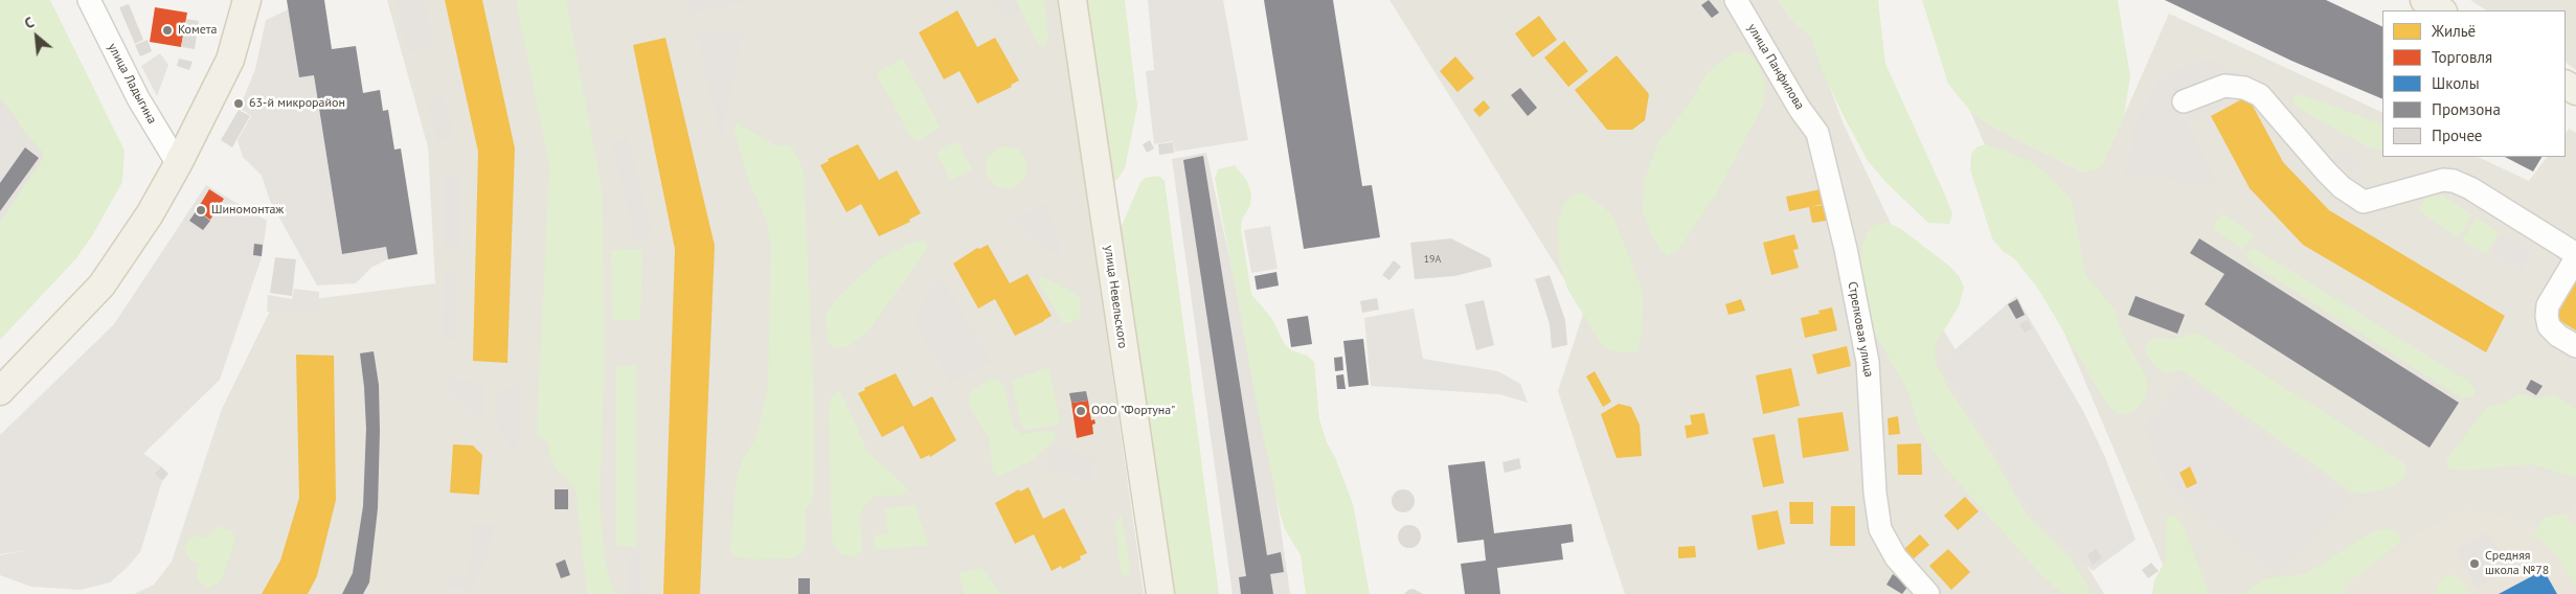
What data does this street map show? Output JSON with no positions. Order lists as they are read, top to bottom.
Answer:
{
  "streets": {
    "main road": ["улица Невельского"],
    "street": ["улица Панфилова", "улица Ладыгина", "Стрелковая улица"]
  },
  "crossings": [
    ["улица Панфилова", "Стрелковая улица"]
  ],
  "places": [
    "Комета",
    "63-й микрорайон",
    "Шиномонтаж",
    "ООО \"Фортуна\"",
    "Средняя школа №78"
  ],
  "house_numbers": ["19А"],
  "legend": [
    "Жильё",
    "Торговля",
    "Школы",
    "Промзона",
    "Прочее"
  ],
  "north": "top left"
}
